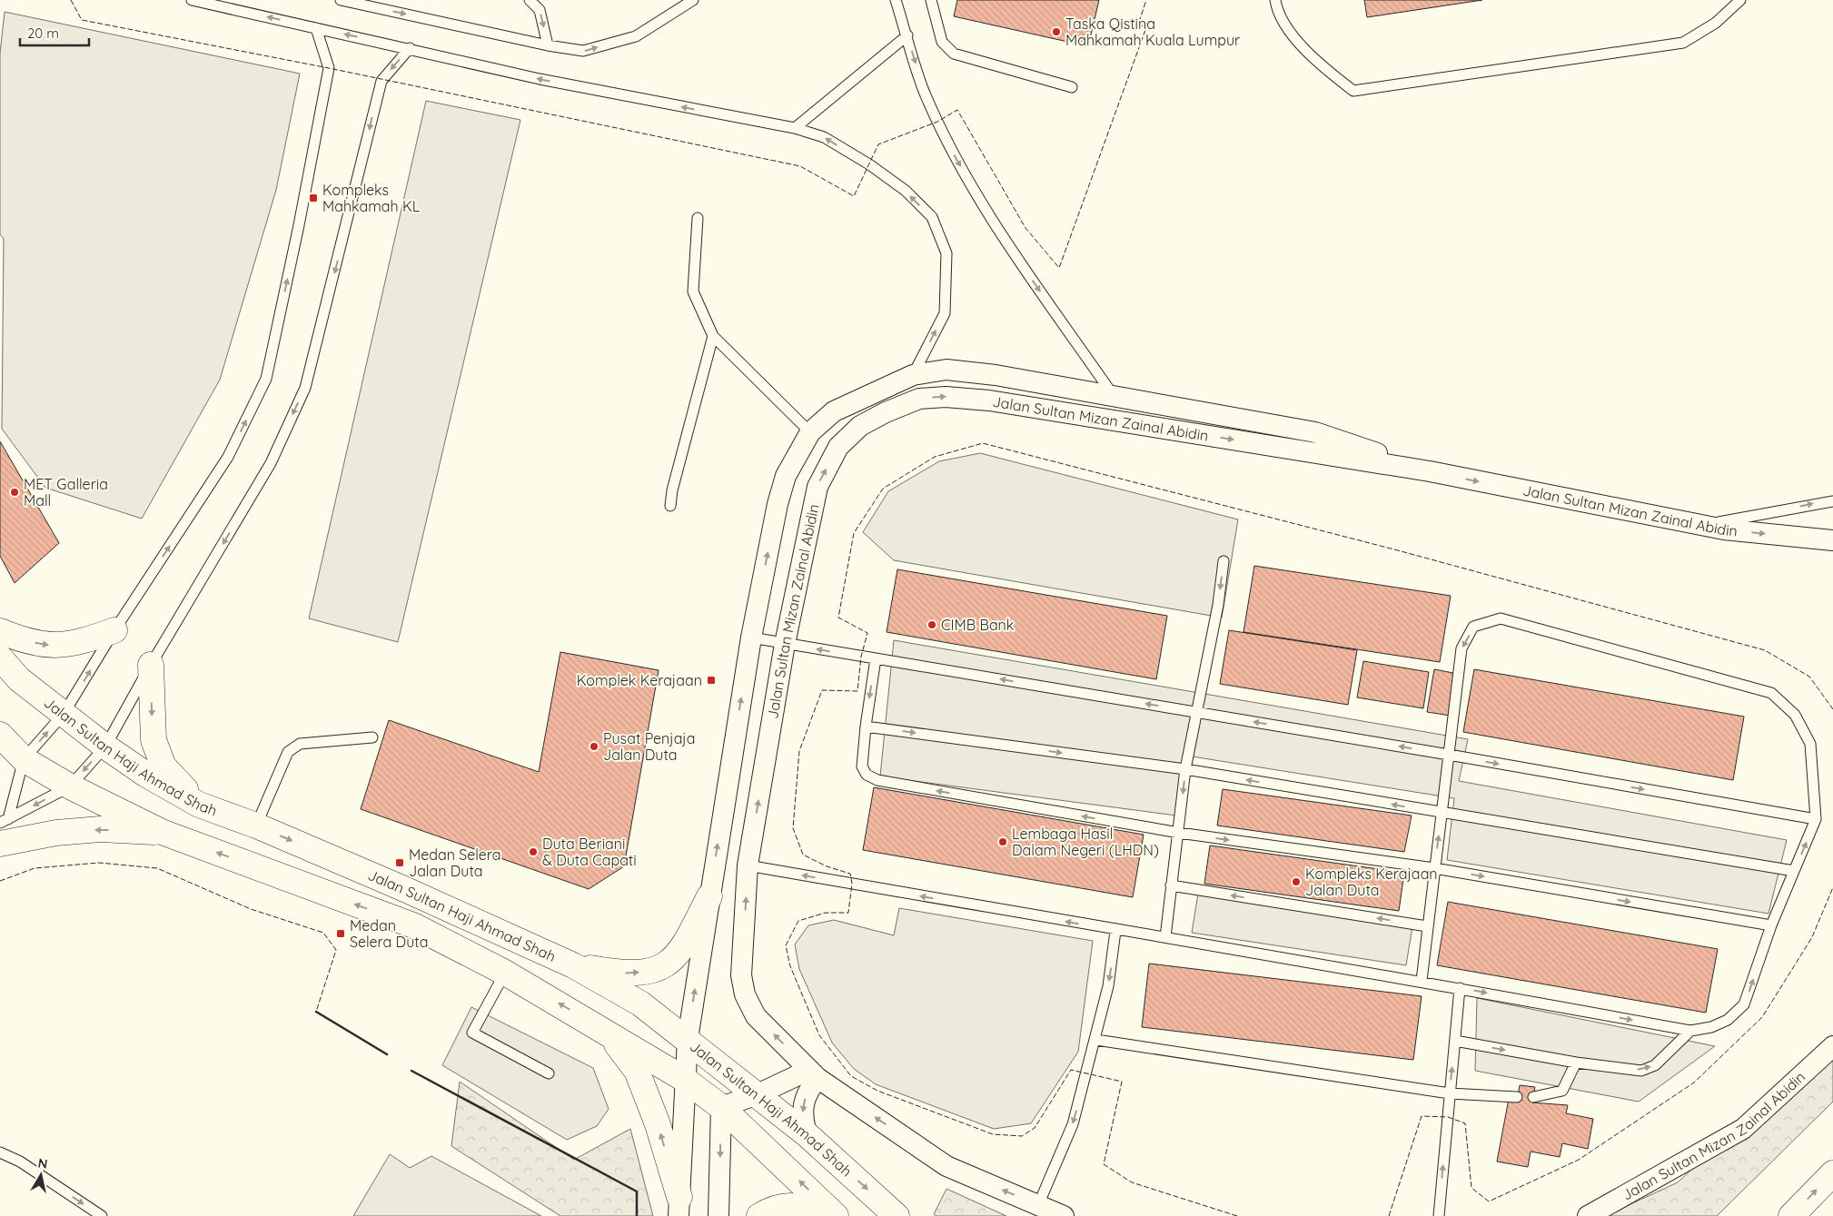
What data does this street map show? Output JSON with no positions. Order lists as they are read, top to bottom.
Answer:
{
  "streets": {
    "street": ["Jalan Sultan Mizan Zainal Abidin", "Jalan Sultan Haji Ahmad Shah"]
  },
  "crossings": [
    ["Jalan Sultan Mizan Zainal Abidin", "Jalan Sultan Haji Ahmad Shah"]
  ],
  "places": {
    "other": [
      "Taska Qistina Mahkamah Kuala Lumpur",
      "MET Galleria Mall",
      "CIMB Bank",
      "Pusat Penjaja Jalan Duta",
      "Lembaga Hasil Dalam Negeri (LHDN)",
      "Duta Beriani & Duta Capati",
      "Kompleks Kerajaan Jalan Duta"
    ],
    "transit": [
      "Kompleks Mahkamah KL",
      "Komplek Kerajaan",
      "Medan Selera Jalan Duta",
      "Medan Selera Duta"
    ]
  },
  "scale_bar": "20 m",
  "north": "top"
}
